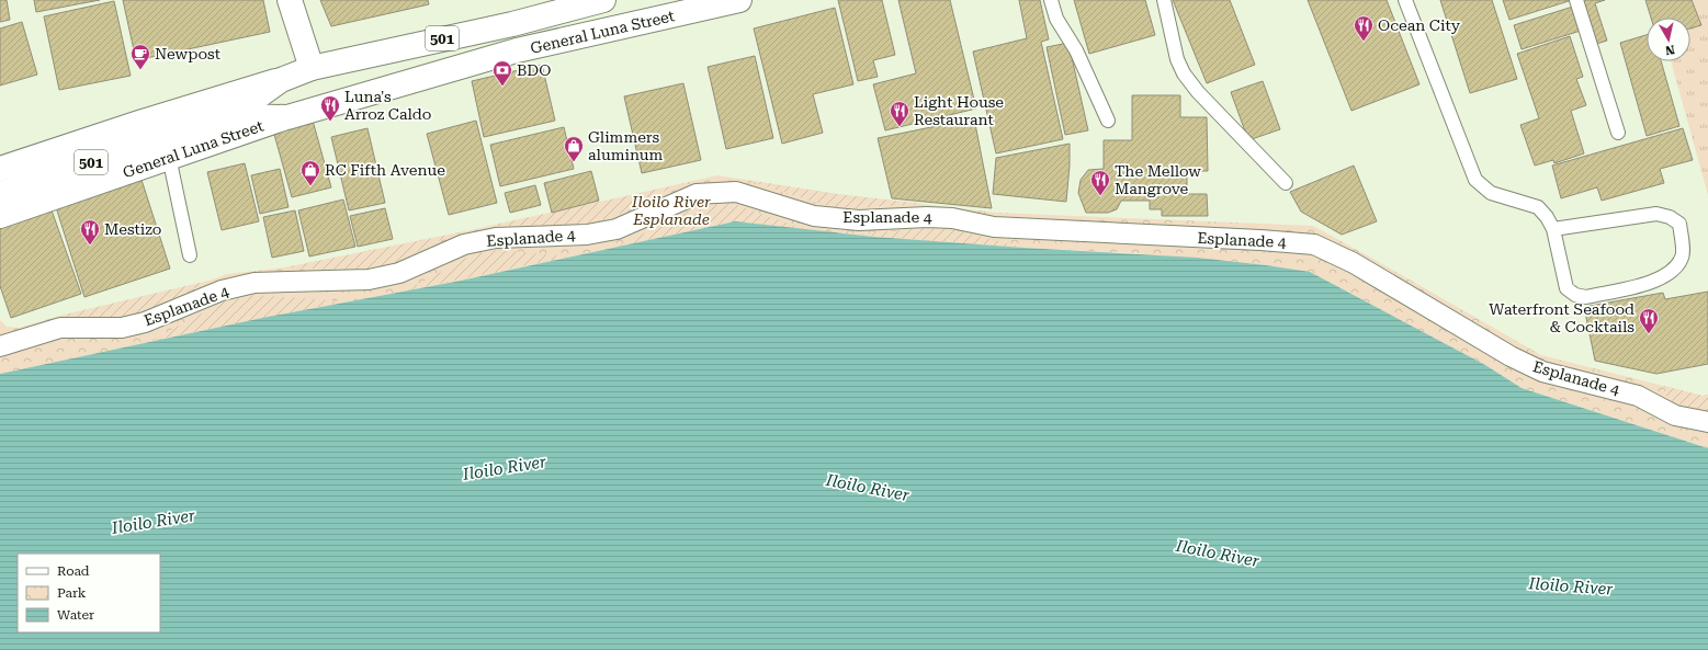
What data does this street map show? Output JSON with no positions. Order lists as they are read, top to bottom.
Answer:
{
  "streets": {
    "main road": ["General Luna Street", "501"],
    "street": ["Esplanade 4"]
  },
  "crossings": [
    ["General Luna Street", "501"]
  ],
  "water": ["Iloilo River"],
  "parks": ["Iloilo River Esplanade"],
  "places": {
    "restaurant": [
      "Ocean City",
      "Luna's Arroz Caldo",
      "Light House Restaurant",
      "The Mellow Mangrove",
      "Mestizo",
      "Waterfront Seafood & Cocktails"
    ],
    "cafe": ["Newpost"],
    "bank": ["BDO"],
    "shop": ["Glimmers aluminum", "RC Fifth Avenue"]
  },
  "legend": ["Road", "Park", "Water"],
  "north": "bottom"
}
